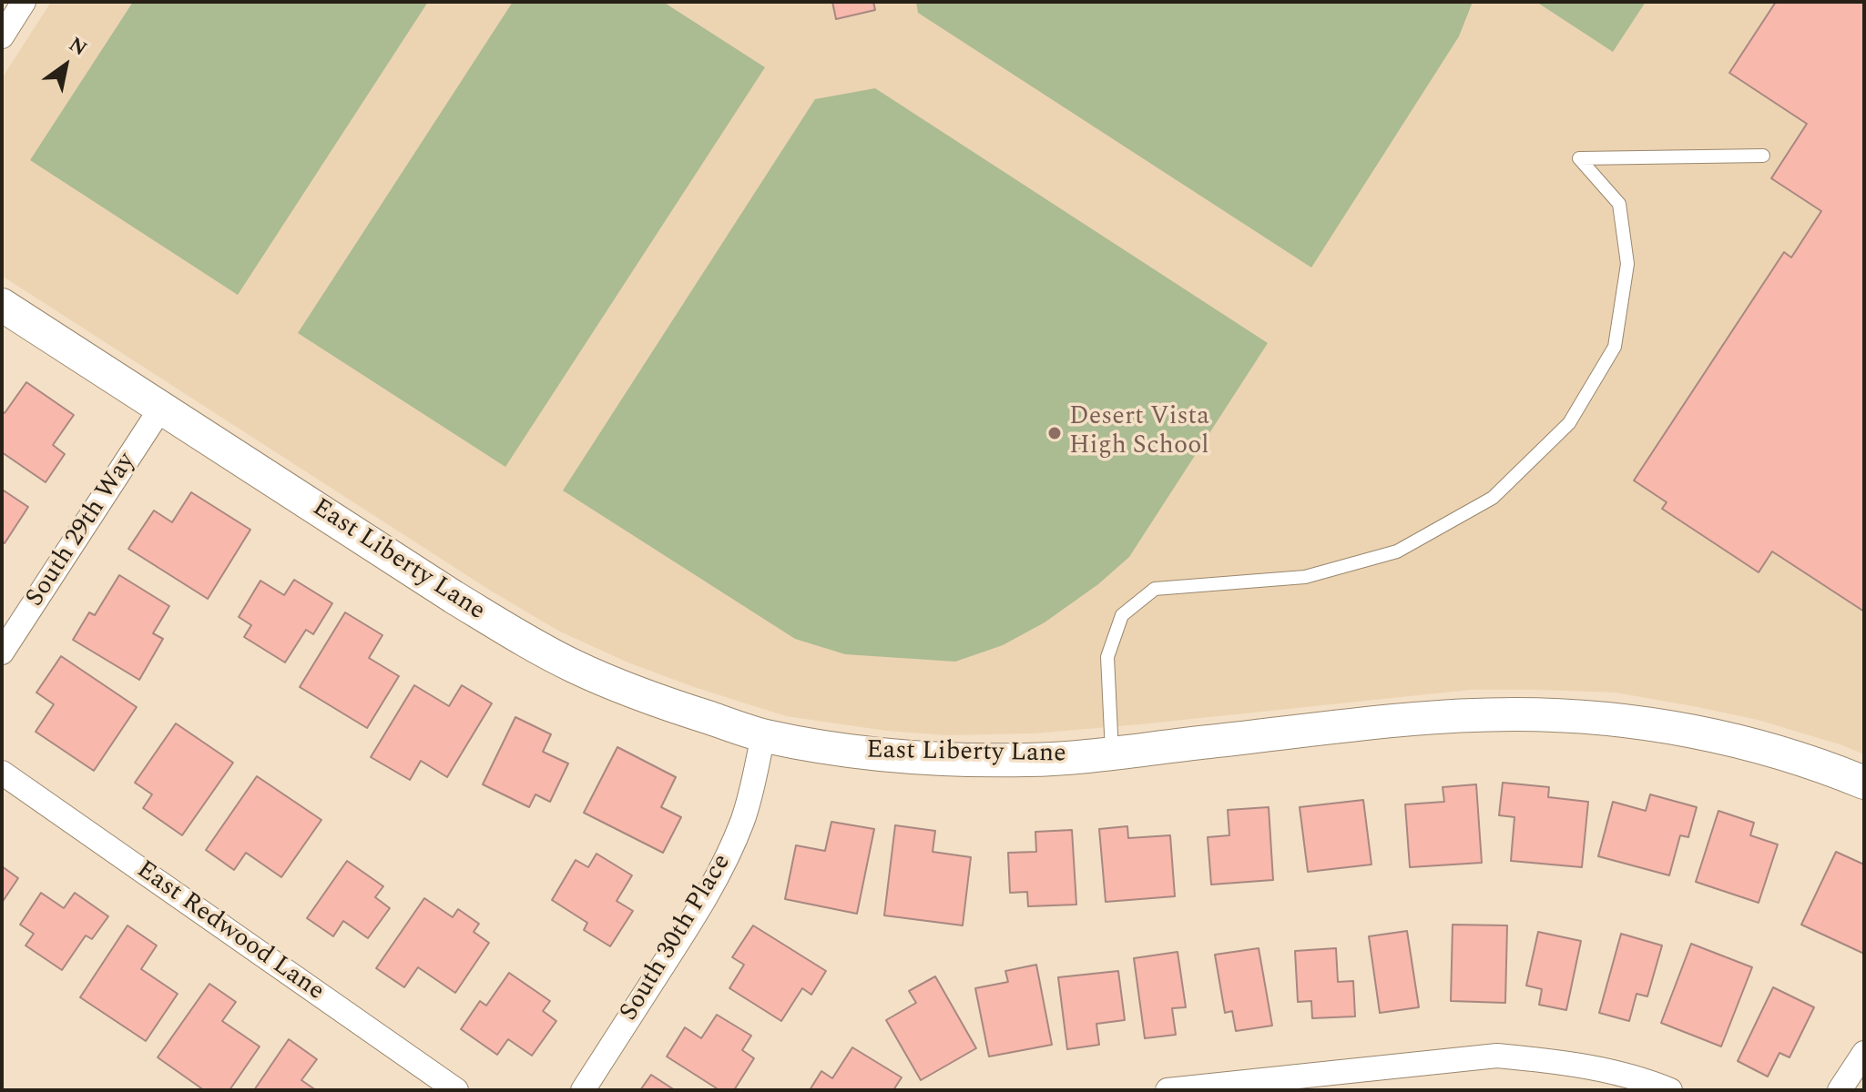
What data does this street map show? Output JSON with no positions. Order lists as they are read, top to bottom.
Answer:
{
  "streets": {
    "street": [
      "South 29th Way",
      "East Liberty Lane",
      "East Redwood Lane",
      "South 30th Place"
    ]
  },
  "crossings": [
    ["South 29th Way", "East Liberty Lane"],
    ["East Liberty Lane", "South 30th Place"]
  ],
  "places": ["Desert Vista High School"],
  "north": "top right"
}
